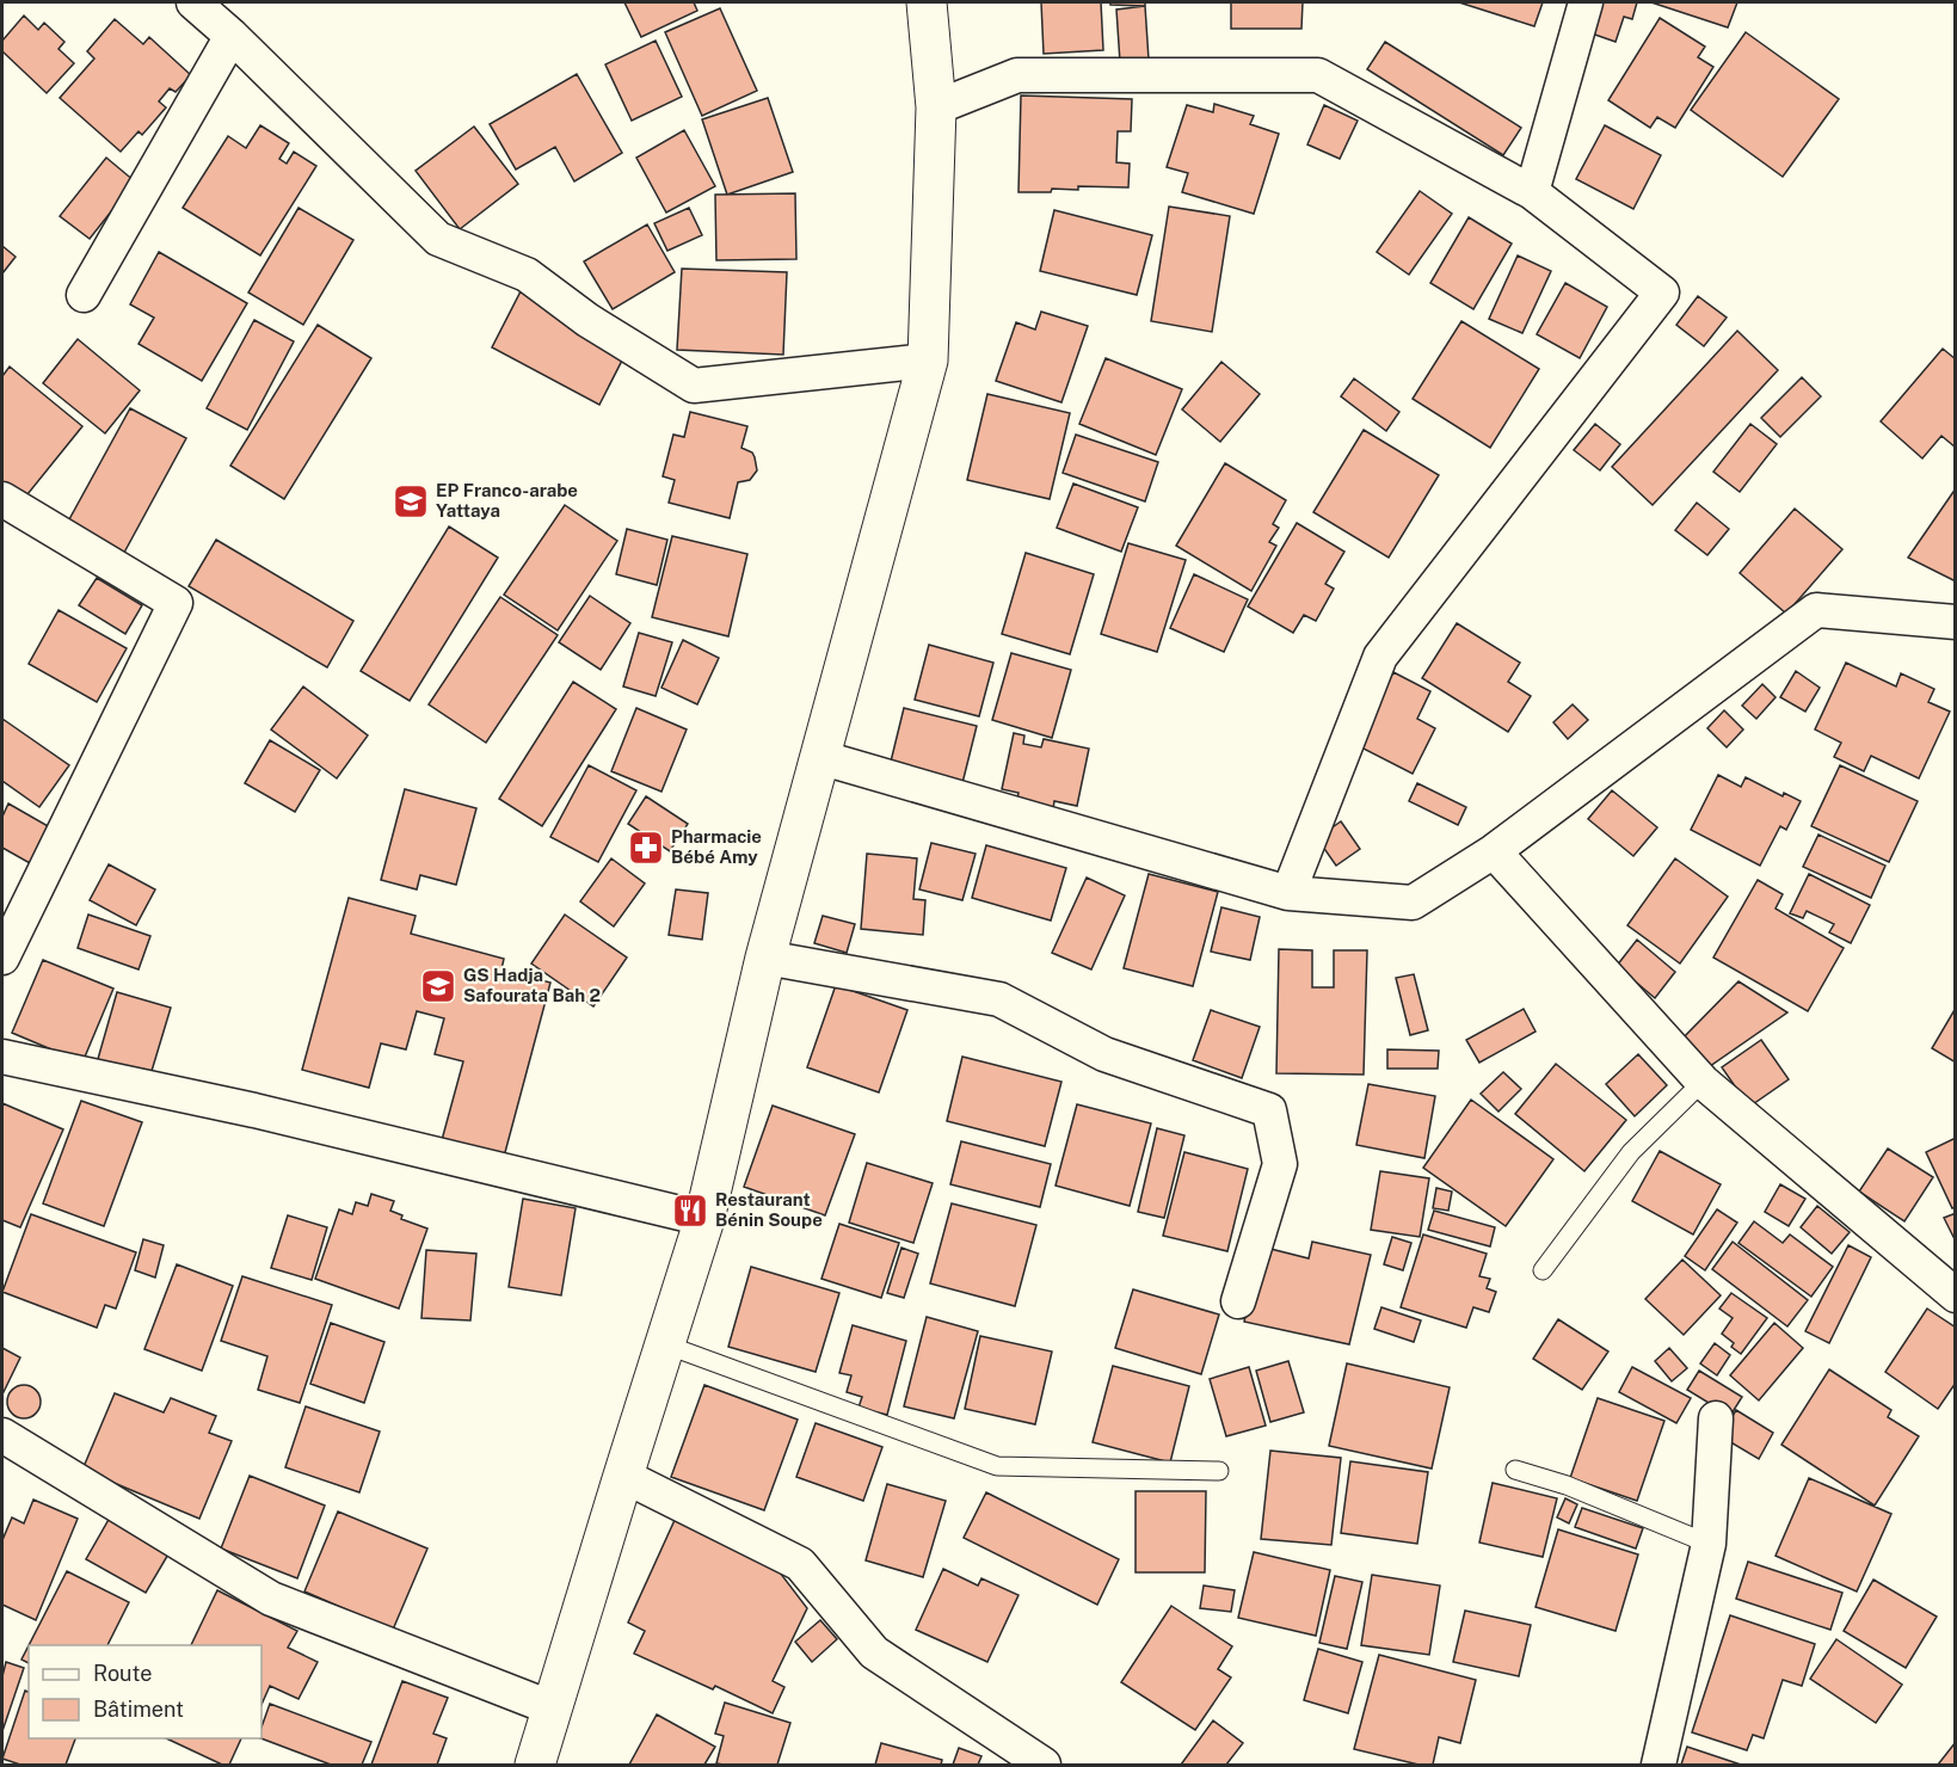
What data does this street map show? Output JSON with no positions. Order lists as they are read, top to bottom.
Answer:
{
  "places": {
    "school or university": ["EP Franco-arabe Yattaya", "GS Hadja Safourata Bah 2"],
    "pharmacy": ["Pharmacie Bébé Amy"],
    "restaurant": ["Restaurant Bénin Soupe"]
  },
  "legend": ["Route", "Bâtiment"]
}
